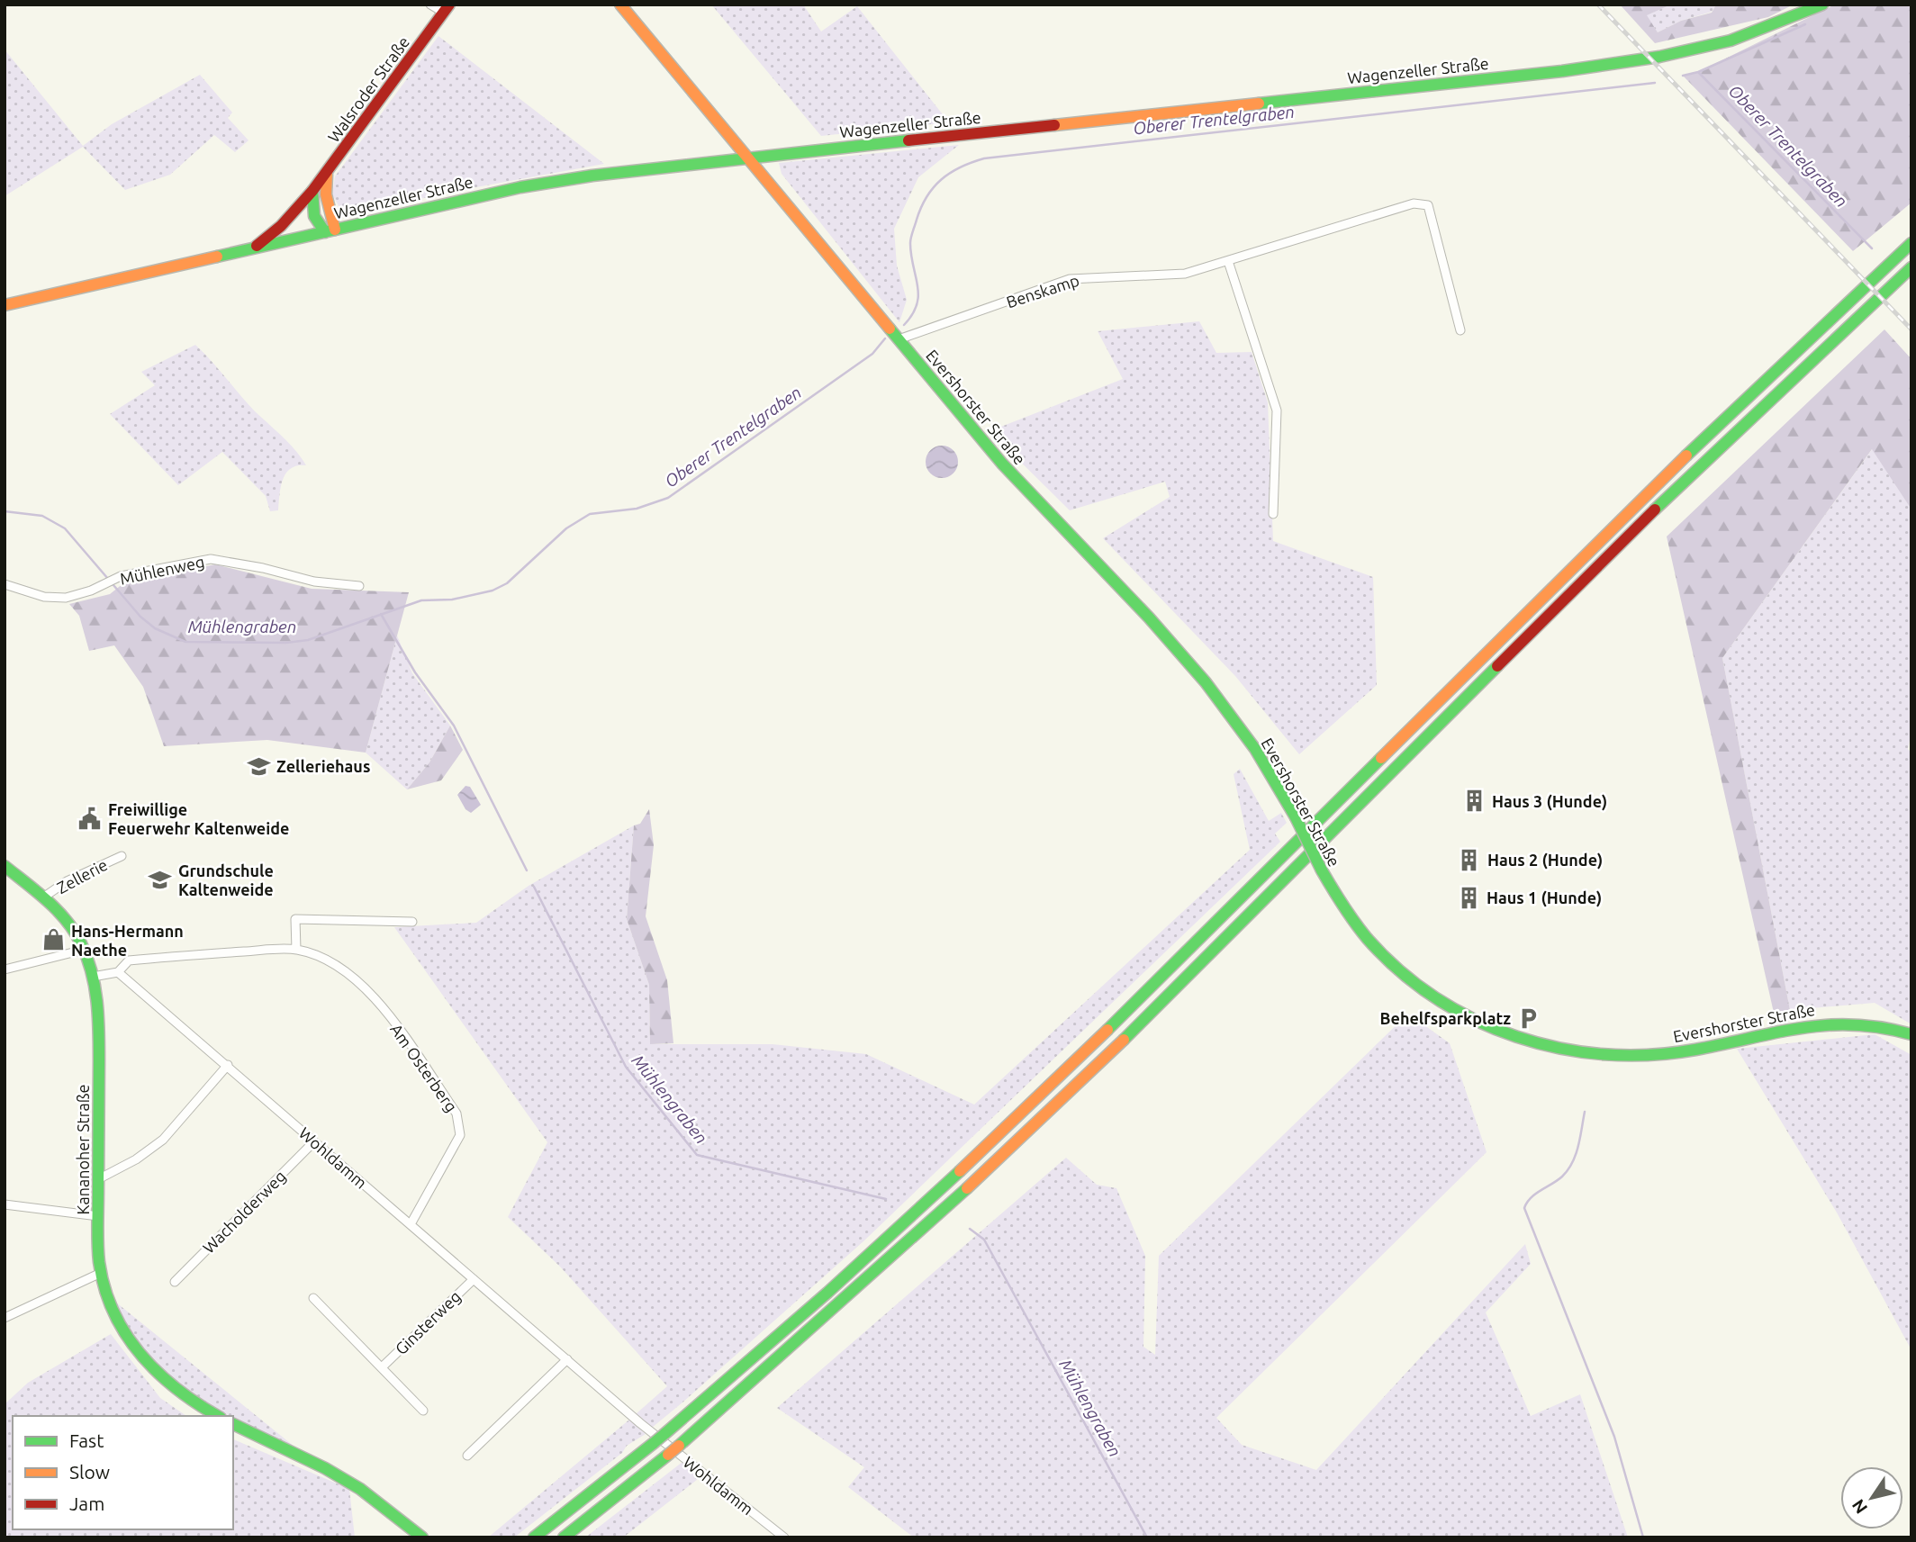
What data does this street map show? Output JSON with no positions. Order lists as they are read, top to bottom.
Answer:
{
  "streets": {
    "main road": [
      "Wagenzeller Straße",
      "Walsroder Straße",
      "Evershorster Straße",
      "Kananoher Straße"
    ],
    "street": [
      "Benskamp",
      "Mühlenweg",
      "Zellerie",
      "Am Osterberg",
      "Wohldamm",
      "Wacholderweg",
      "Ginsterweg"
    ]
  },
  "crossings": [
    ["Wagenzeller Straße", "Walsroder Straße"],
    ["Wagenzeller Straße", "Evershorster Straße"],
    ["Benskamp", "Evershorster Straße"],
    ["Zellerie", "Kananoher Straße"],
    ["Am Osterberg", "Wohldamm"],
    ["Wohldamm", "Wacholderweg"],
    ["Wohldamm", "Ginsterweg"]
  ],
  "water": ["Oberer Trentelgraben", "Mühlengraben"],
  "places": {
    "school or university": ["Zelleriehaus", "Grundschule Kaltenweide"],
    "building": ["Haus 3 (Hunde)", "Haus 2 (Hunde)", "Haus 1 (Hunde)"],
    "public building": ["Freiwillige Feuerwehr Kaltenweide"],
    "shop": ["Hans-Hermann Naethe"],
    "parking": ["Behelfsparkplatz"]
  },
  "legend": ["Fast", "Slow", "Jam"],
  "north": "bottom left"
}
